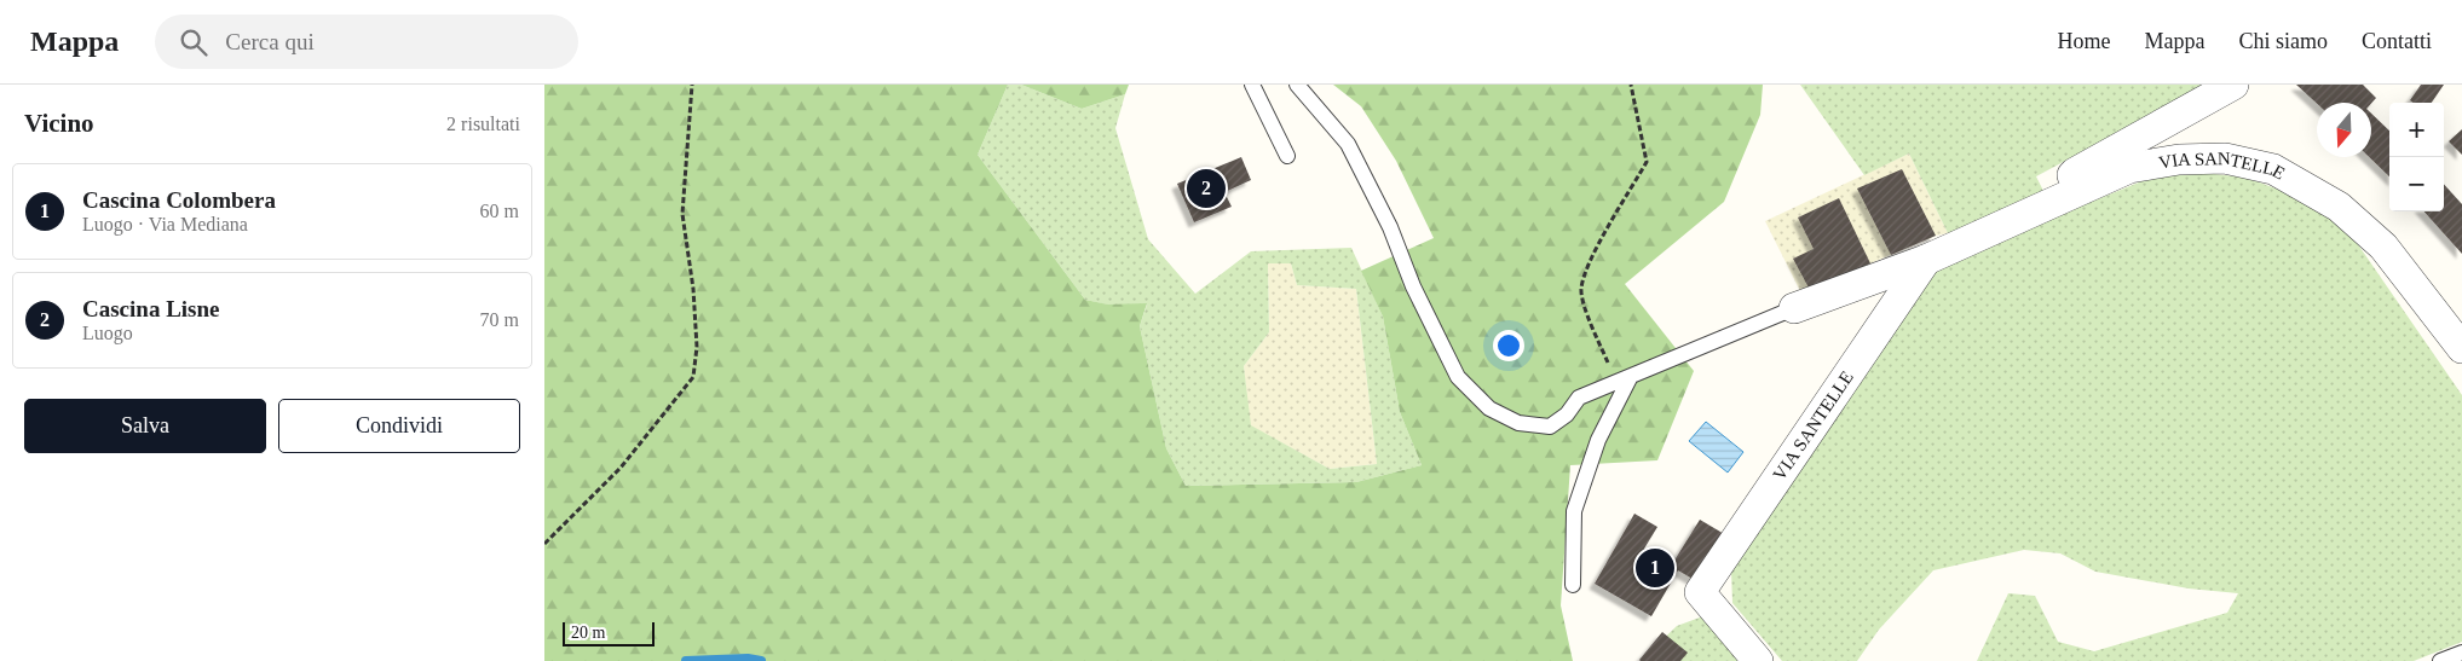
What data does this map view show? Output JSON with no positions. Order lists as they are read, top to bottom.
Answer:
{
  "streets": {
    "street": ["VIA SANTELLE"]
  },
  "scale_bar": "20 m",
  "north": "bottom",
  "page": {
    "header": "Mappa",
    "search": "Cerca qui",
    "nav": [
      "Home",
      "Mappa",
      "Chi siamo",
      "Contatti"
    ],
    "heading": ["Vicino", "2 risultati"],
    "map_buttons": ["+", "−"],
    "list": [
      {
        "mark": "1",
        "name": "Cascina Colombera",
        "note": "Luogo · Via Mediana",
        "value": "60 m"
      },
      {
        "mark": "2",
        "name": "Cascina Lisne",
        "note": "Luogo",
        "value": "70 m"
      }
    ],
    "pins": ["2", "1"],
    "buttons": ["Salva", "Condividi"],
    "scale": "20 m"
  }
}
